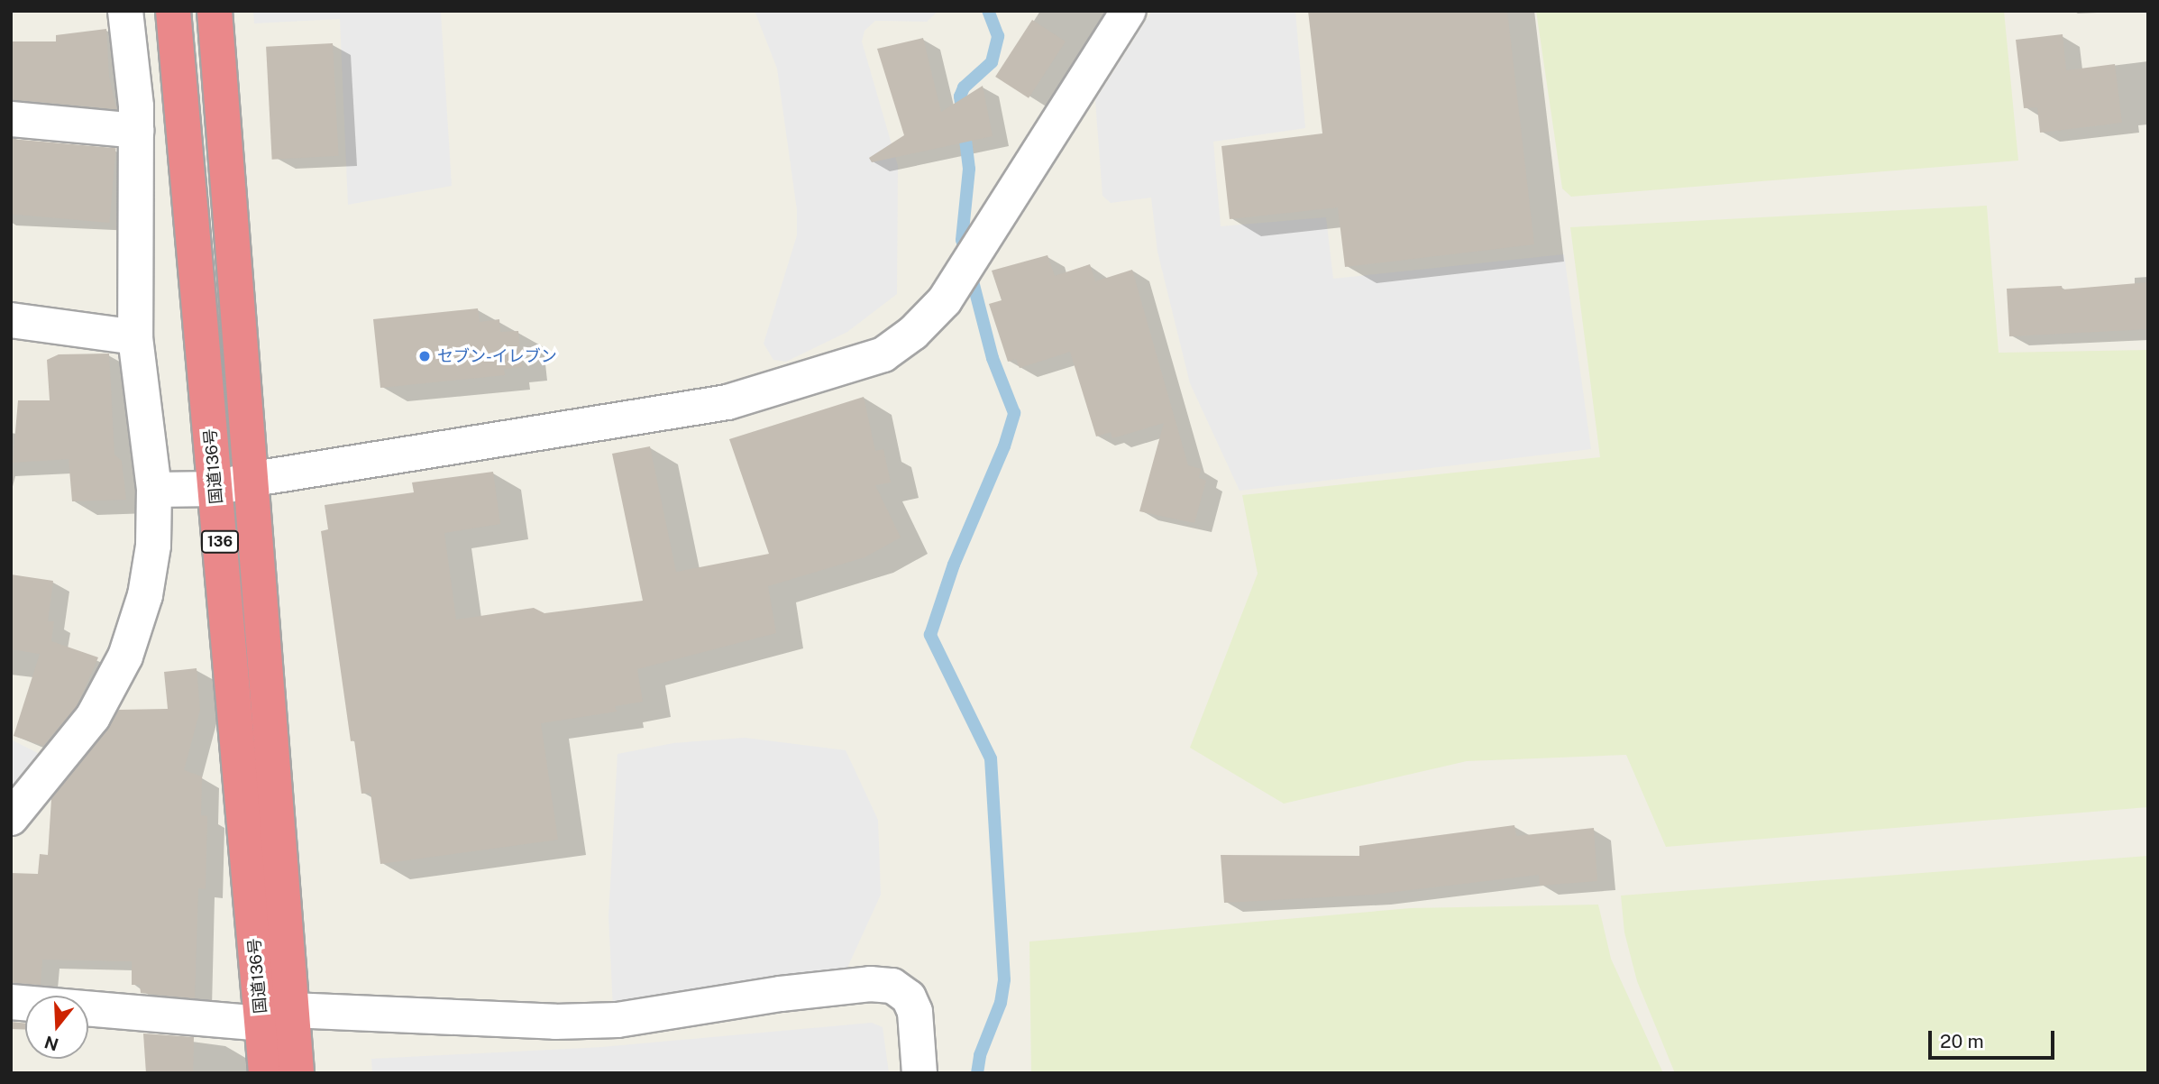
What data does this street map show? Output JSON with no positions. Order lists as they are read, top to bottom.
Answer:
{
  "streets": {
    "highway": ["国道136号", "136"]
  },
  "places": ["セブン-イレブン"],
  "scale_bar": "20 m",
  "north": "bottom"
}
